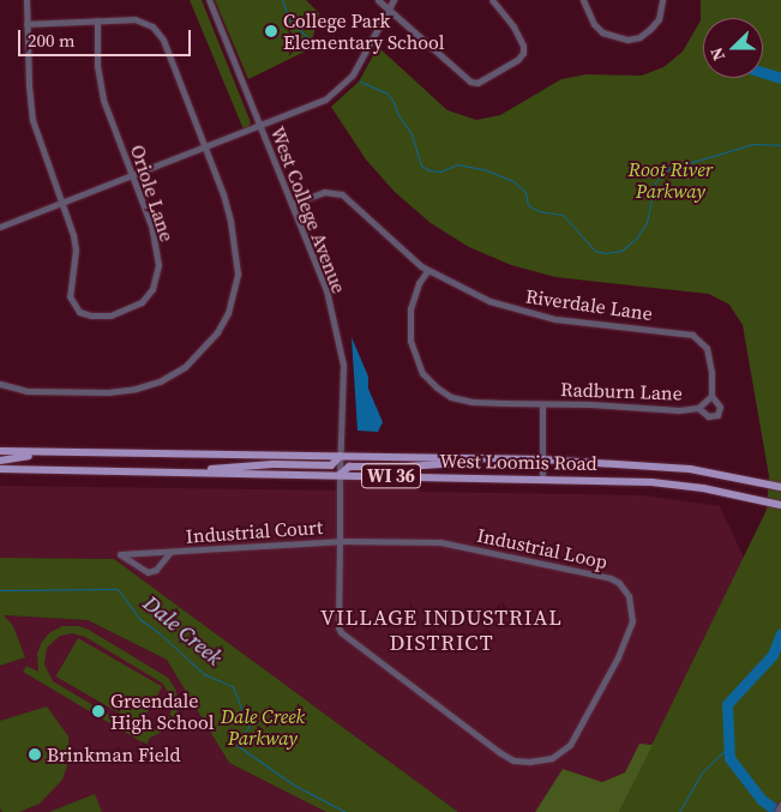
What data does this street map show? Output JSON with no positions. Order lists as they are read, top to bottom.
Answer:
{
  "streets": {
    "main road": ["West Loomis Road", "WI 36"],
    "street": [
      "Oriole Lane",
      "West College Avenue",
      "Riverdale Lane",
      "Radburn Lane",
      "Industrial Court",
      "Industrial Loop"
    ]
  },
  "crossings": [
    ["West College Avenue", "Riverdale Lane"],
    ["West College Avenue", "West Loomis Road"],
    ["West College Avenue", "Industrial Loop"],
    ["Riverdale Lane", "Radburn Lane"],
    ["Radburn Lane", "West Loomis Road"],
    ["West Loomis Road", "Industrial Loop"],
    ["Industrial Court", "Industrial Loop"]
  ],
  "districts": ["VILLAGE INDUSTRIAL DISTRICT"],
  "water": ["Dale Creek"],
  "parks": ["Root River Parkway", "Dale Creek Parkway"],
  "places": ["College Park Elementary School", "Greendale High School", "Brinkman Field"],
  "scale_bar": "200 m",
  "north": "left"
}
